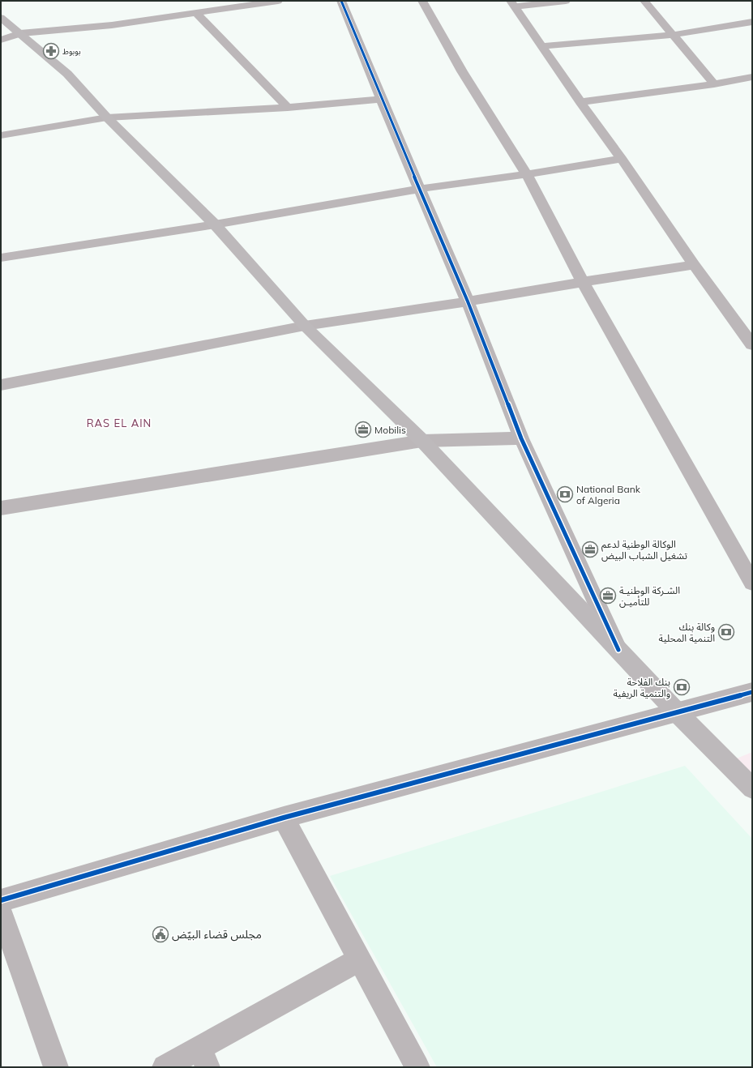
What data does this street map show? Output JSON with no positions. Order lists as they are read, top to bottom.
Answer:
{
  "districts": ["RAS EL AIN"],
  "places": {
    "pharmacy": ["بوبوط"],
    "office": ["Mobilis", "الوكالة الوطنية لدعم تشغيل الشباب البيض", "الشـركة الوطنيـة للتأميـن"],
    "bank": ["National Bank of Algeria", "وكالة بنك التنمية المحلية", "بنك الفلاحة والتنمية الريفية"],
    "public building": ["مجلس قضاء البيّض"]
  }
}
